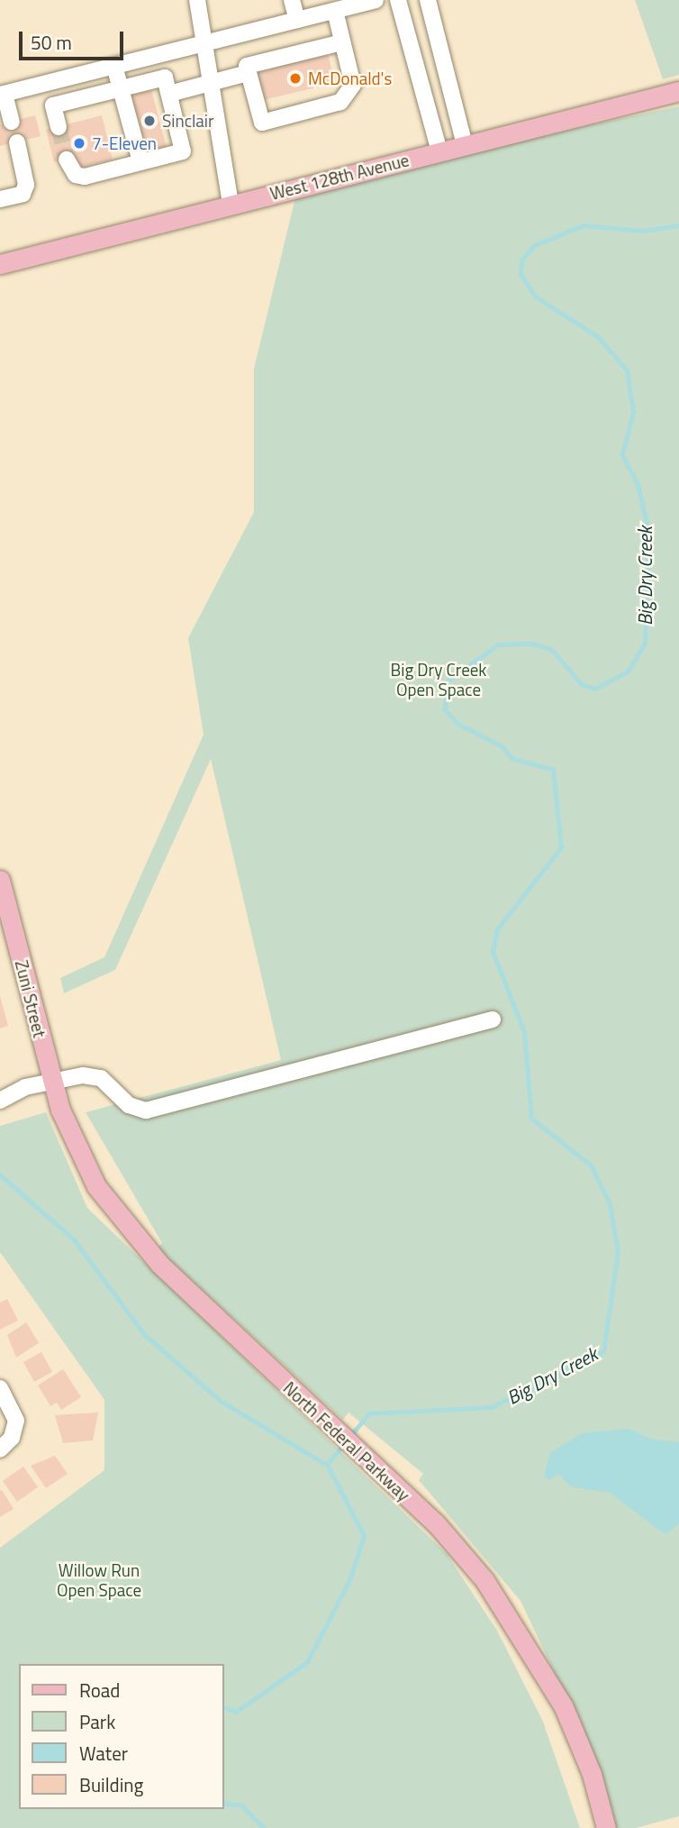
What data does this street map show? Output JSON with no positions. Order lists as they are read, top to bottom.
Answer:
{
  "streets": {
    "main road": ["West 128th Avenue", "Zuni Street", "North Federal Parkway"]
  },
  "crossings": [
    ["Zuni Street", "North Federal Parkway"]
  ],
  "water": ["Big Dry Creek"],
  "parks": ["Big Dry Creek Open Space", "Willow Run Open Space"],
  "places": ["McDonald's", "Sinclair", "7-Eleven"],
  "legend": [
    "Road",
    "Park",
    "Water",
    "Building"
  ],
  "scale_bar": "50 m"
}
